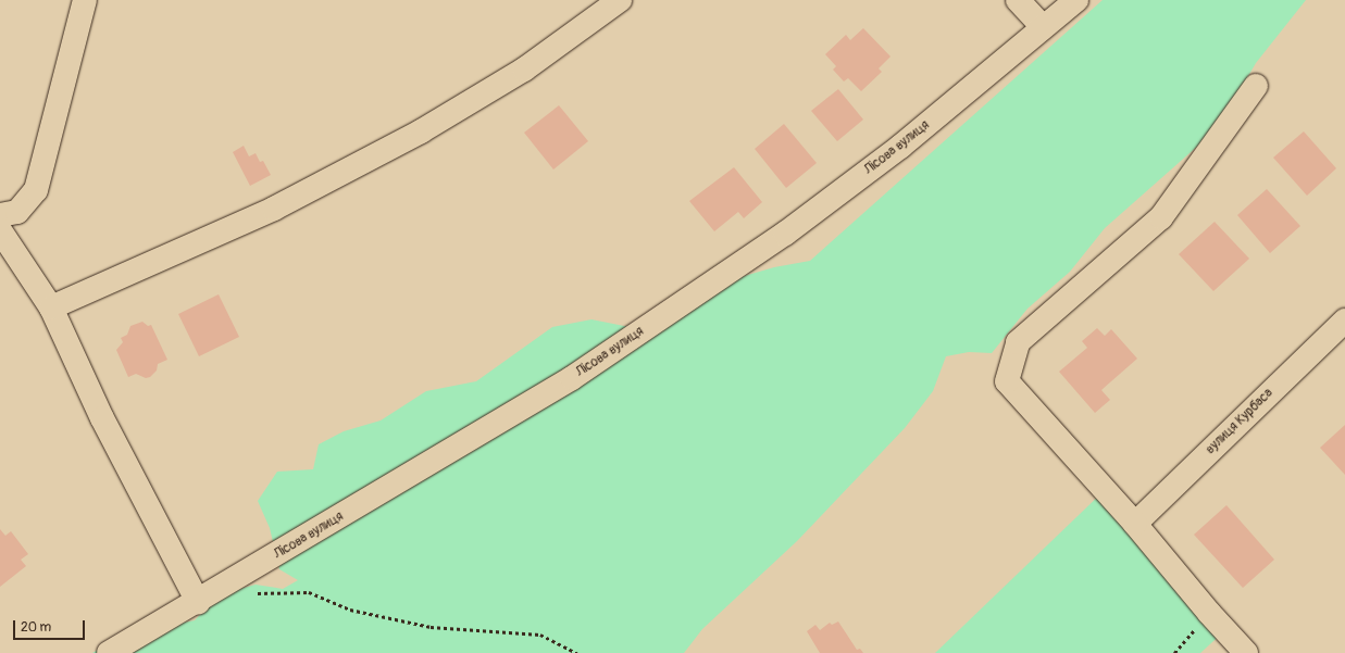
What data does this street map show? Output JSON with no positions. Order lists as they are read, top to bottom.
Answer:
{
  "streets": {
    "street": ["Лісова вулиця", "вулиця Курбаса"]
  },
  "scale_bar": "20 m"
}
